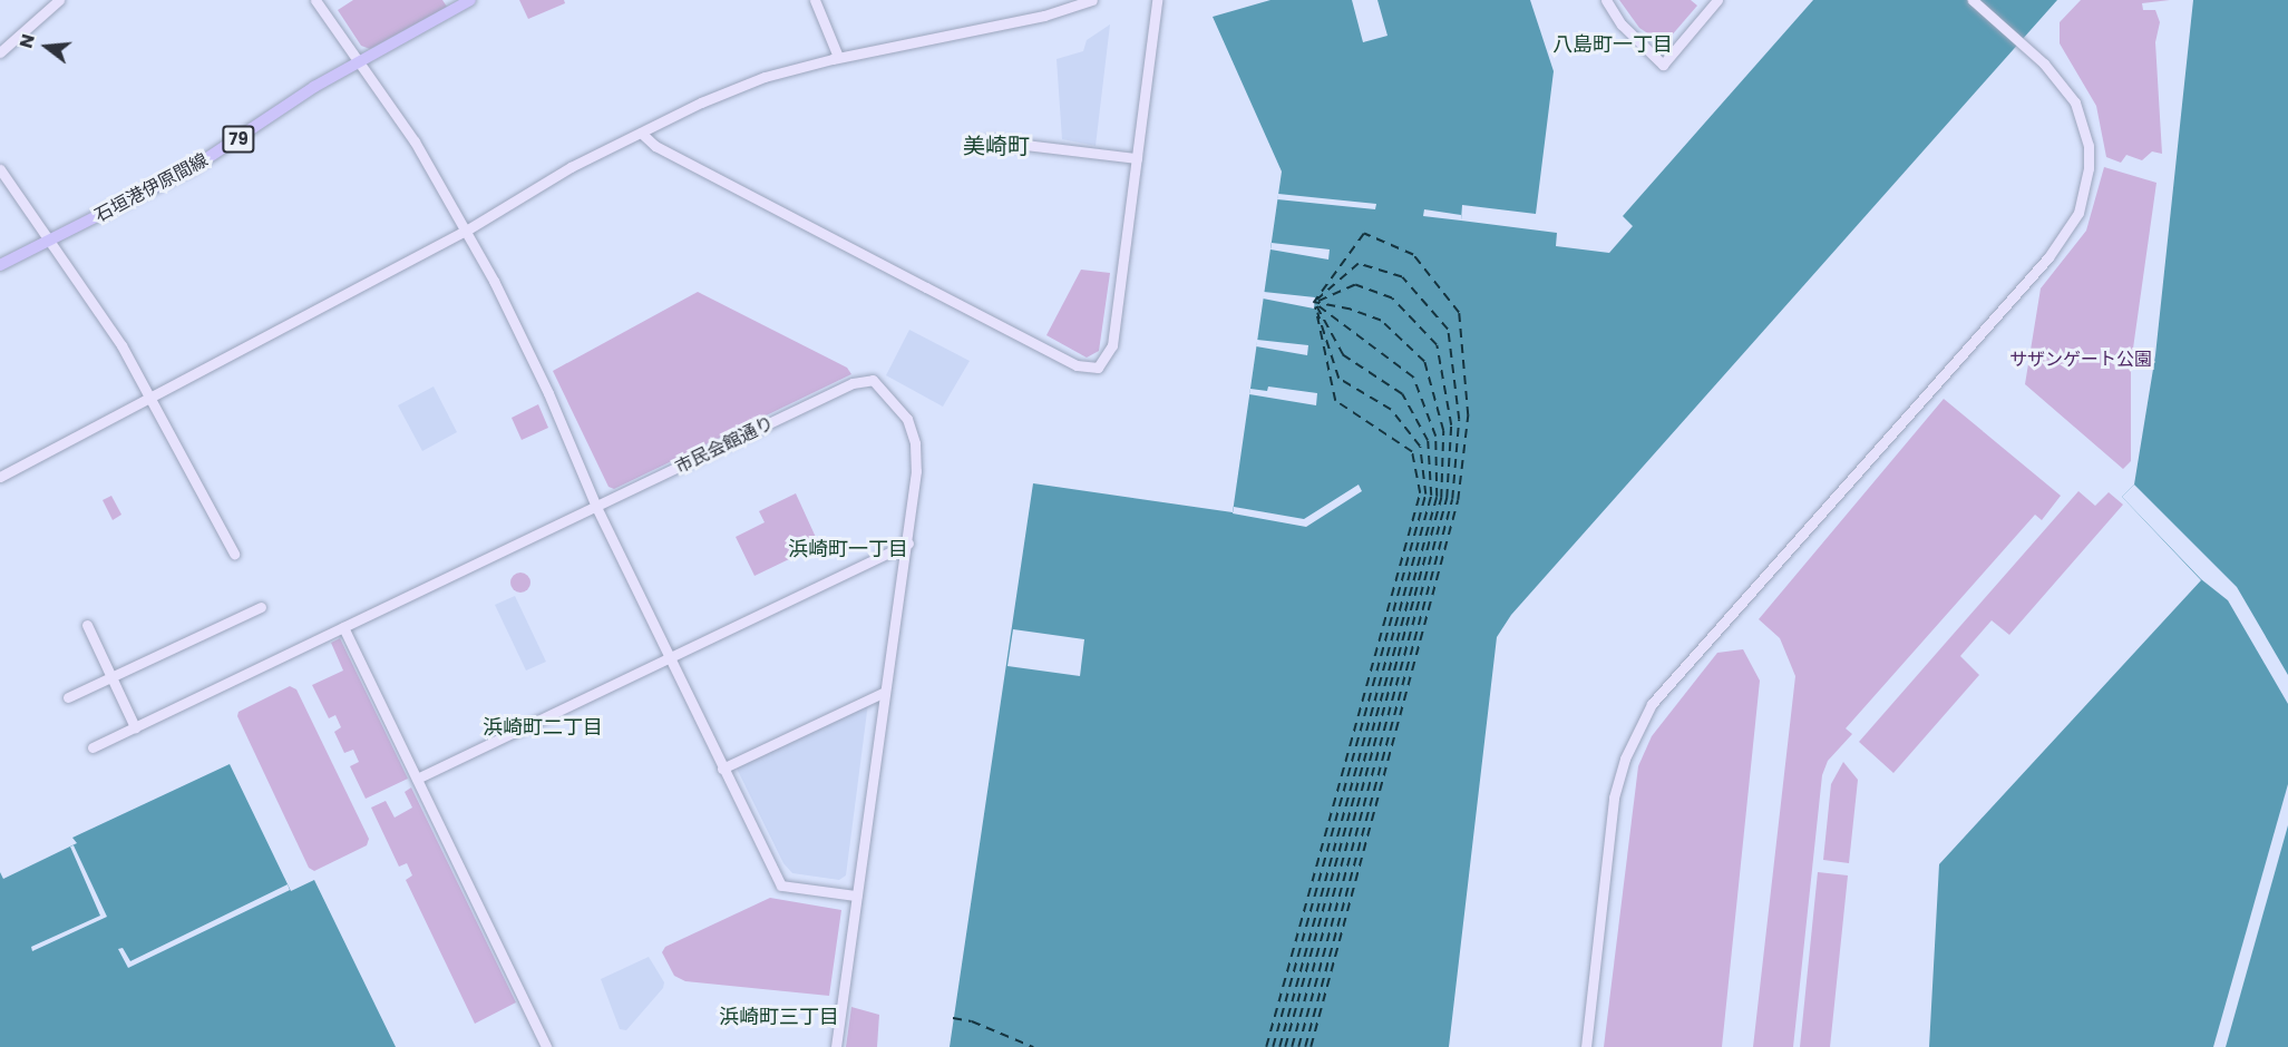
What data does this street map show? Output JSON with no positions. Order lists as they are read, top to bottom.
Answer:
{
  "streets": {
    "main road": ["79", "石垣港伊原間線"],
    "street": ["市民会館通り"]
  },
  "districts": [
    "八島町一丁目",
    "美崎町",
    "浜崎町一丁目",
    "浜崎町二丁目",
    "浜崎町三丁目"
  ],
  "parks": ["サザンゲート公園"],
  "north": "left"
}
